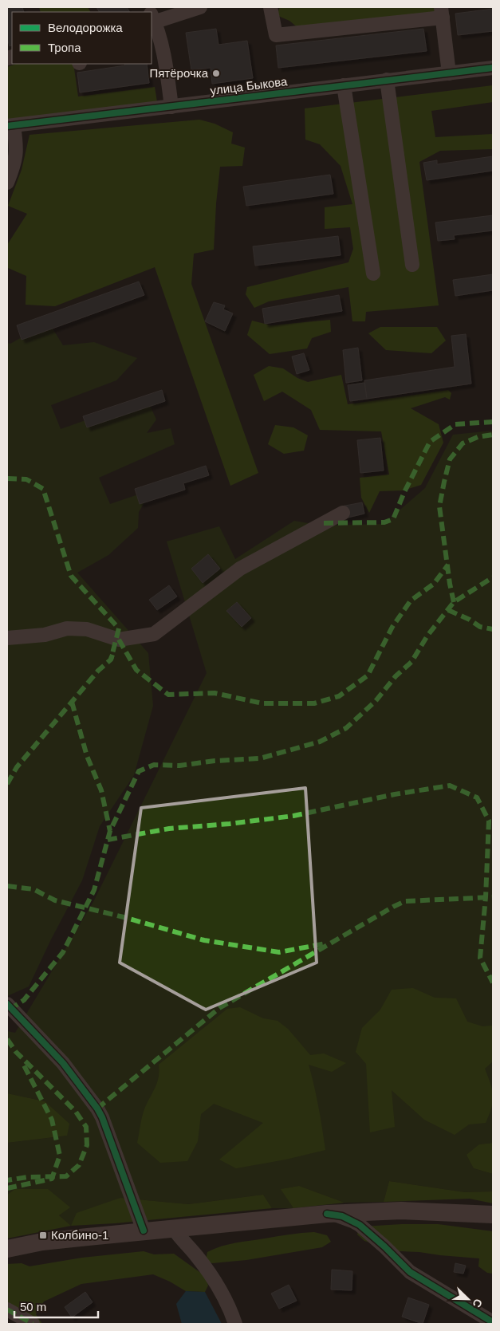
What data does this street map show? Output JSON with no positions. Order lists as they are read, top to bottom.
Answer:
{
  "streets": {
    "street": ["улица Быкова"]
  },
  "places": {
    "other": ["Пятёрочка"],
    "transit": ["Колбино-1"]
  },
  "legend": ["Велодорожка", "Тропа"],
  "scale_bar": "50 m",
  "north": "bottom right"
}
